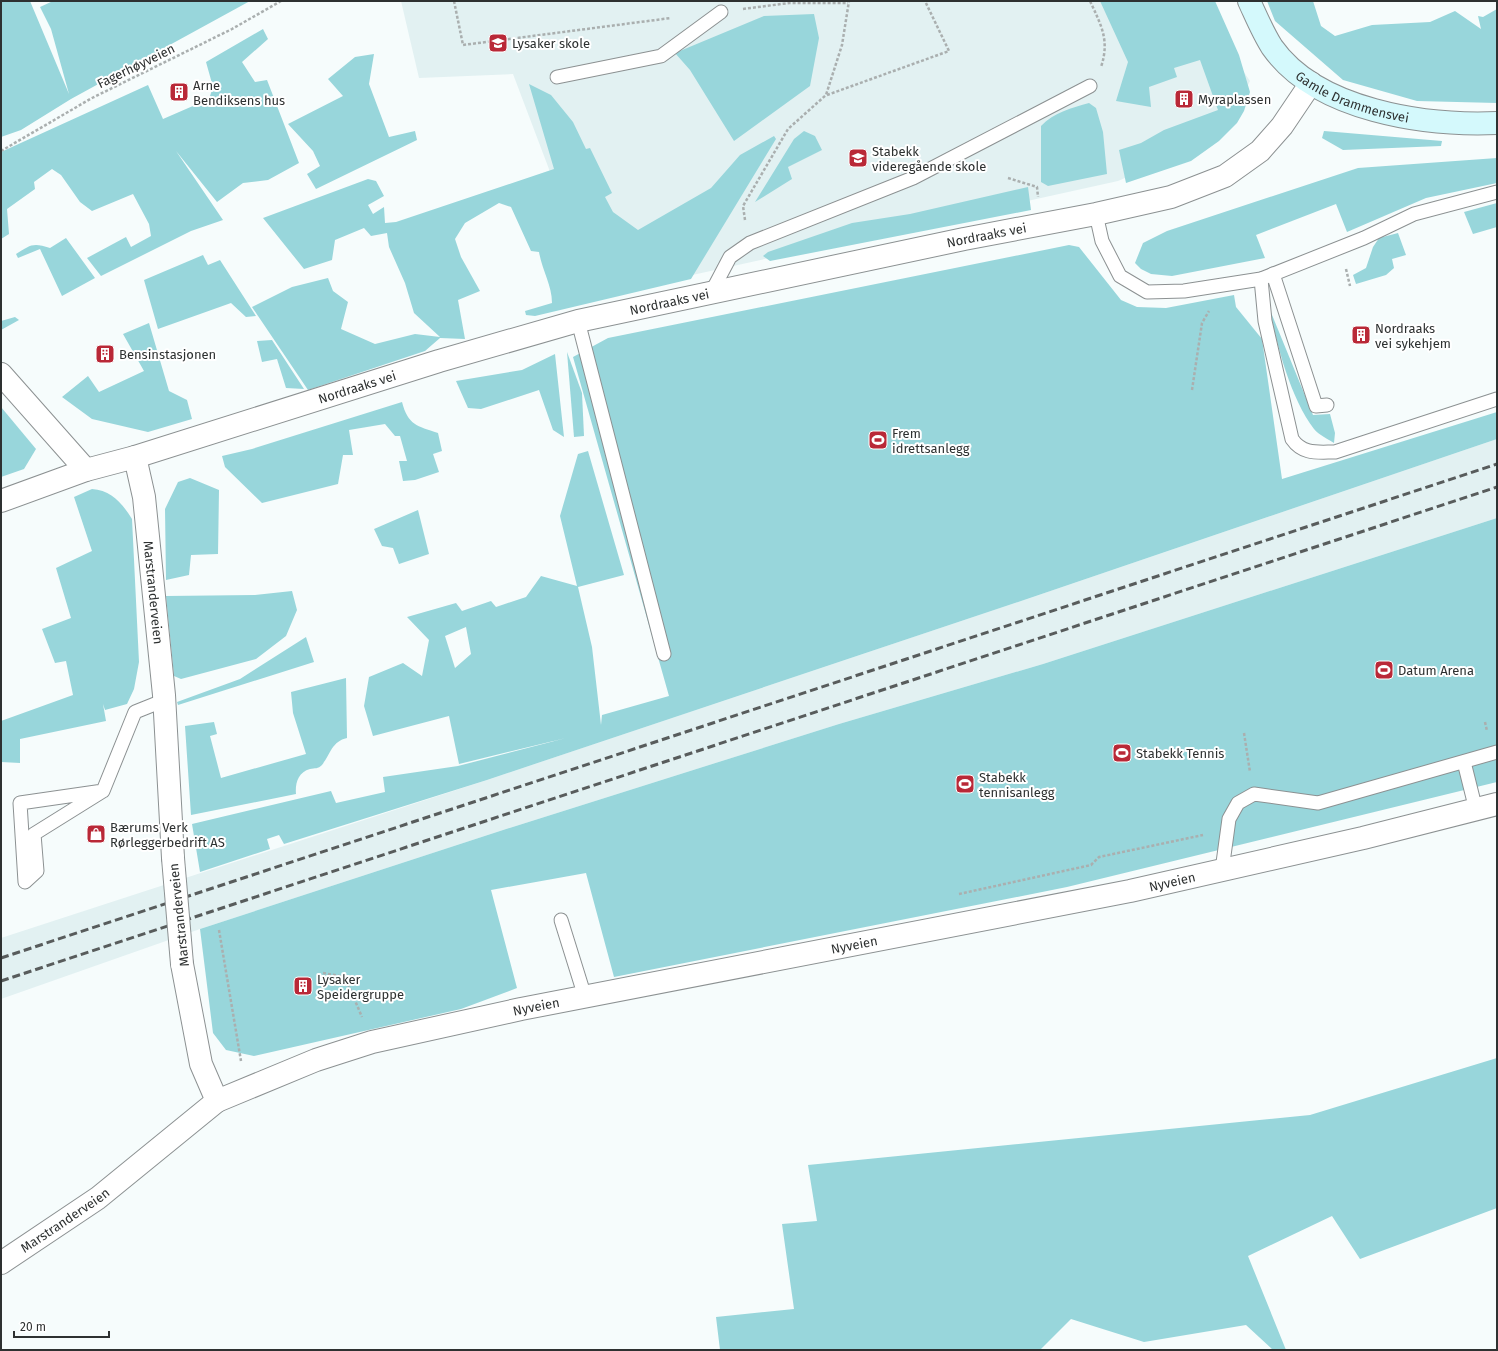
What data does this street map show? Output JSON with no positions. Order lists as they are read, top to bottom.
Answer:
{
  "streets": {
    "main road": ["Gamle Drammensvei"],
    "street": ["Nordraaks vei", "Marstranderveien", "Nyveien"],
    "path": ["Fagerhøyveien"]
  },
  "crossings": [
    ["Gamle Drammensvei", "Nordraaks vei"],
    ["Nordraaks vei", "Marstranderveien"],
    ["Marstranderveien", "Nyveien"]
  ],
  "places": {
    "school or university": ["Lysaker skole", "Stabekk videregående skole"],
    "building": [
      "Arne Bendiksens hus",
      "Myraplassen",
      "Nordraaks vei sykehjem",
      "Bensinstasjonen",
      "Lysaker Speidergruppe"
    ],
    "sports": [
      "Frem idrettsanlegg",
      "Datum Arena",
      "Stabekk Tennis",
      "Stabekk tennisanlegg"
    ],
    "shop": ["Bærums Verk Rørleggerbedrift AS"]
  },
  "scale_bar": "20 m"
}
